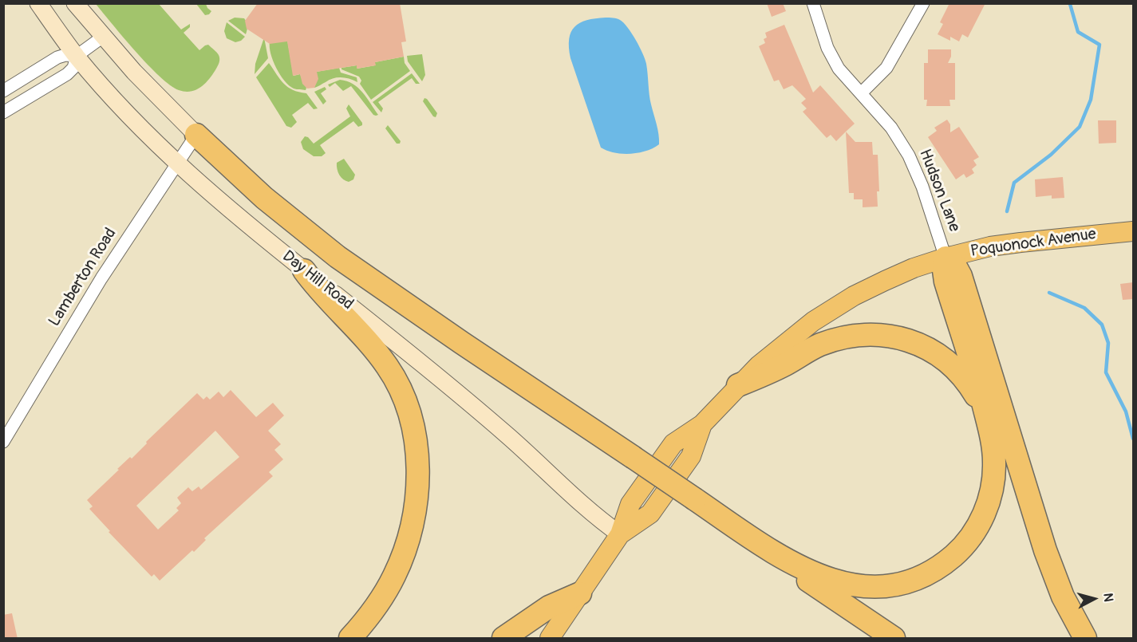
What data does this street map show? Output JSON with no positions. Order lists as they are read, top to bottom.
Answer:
{
  "streets": {
    "main road": ["Poquonock Avenue", "Day Hill Road"],
    "street": ["Hudson Lane", "Lamberton Road"]
  },
  "crossings": [
    ["Hudson Lane", "Poquonock Avenue"],
    ["Poquonock Avenue", "Day Hill Road"],
    ["Lamberton Road", "Day Hill Road"]
  ],
  "north": "right"
}
